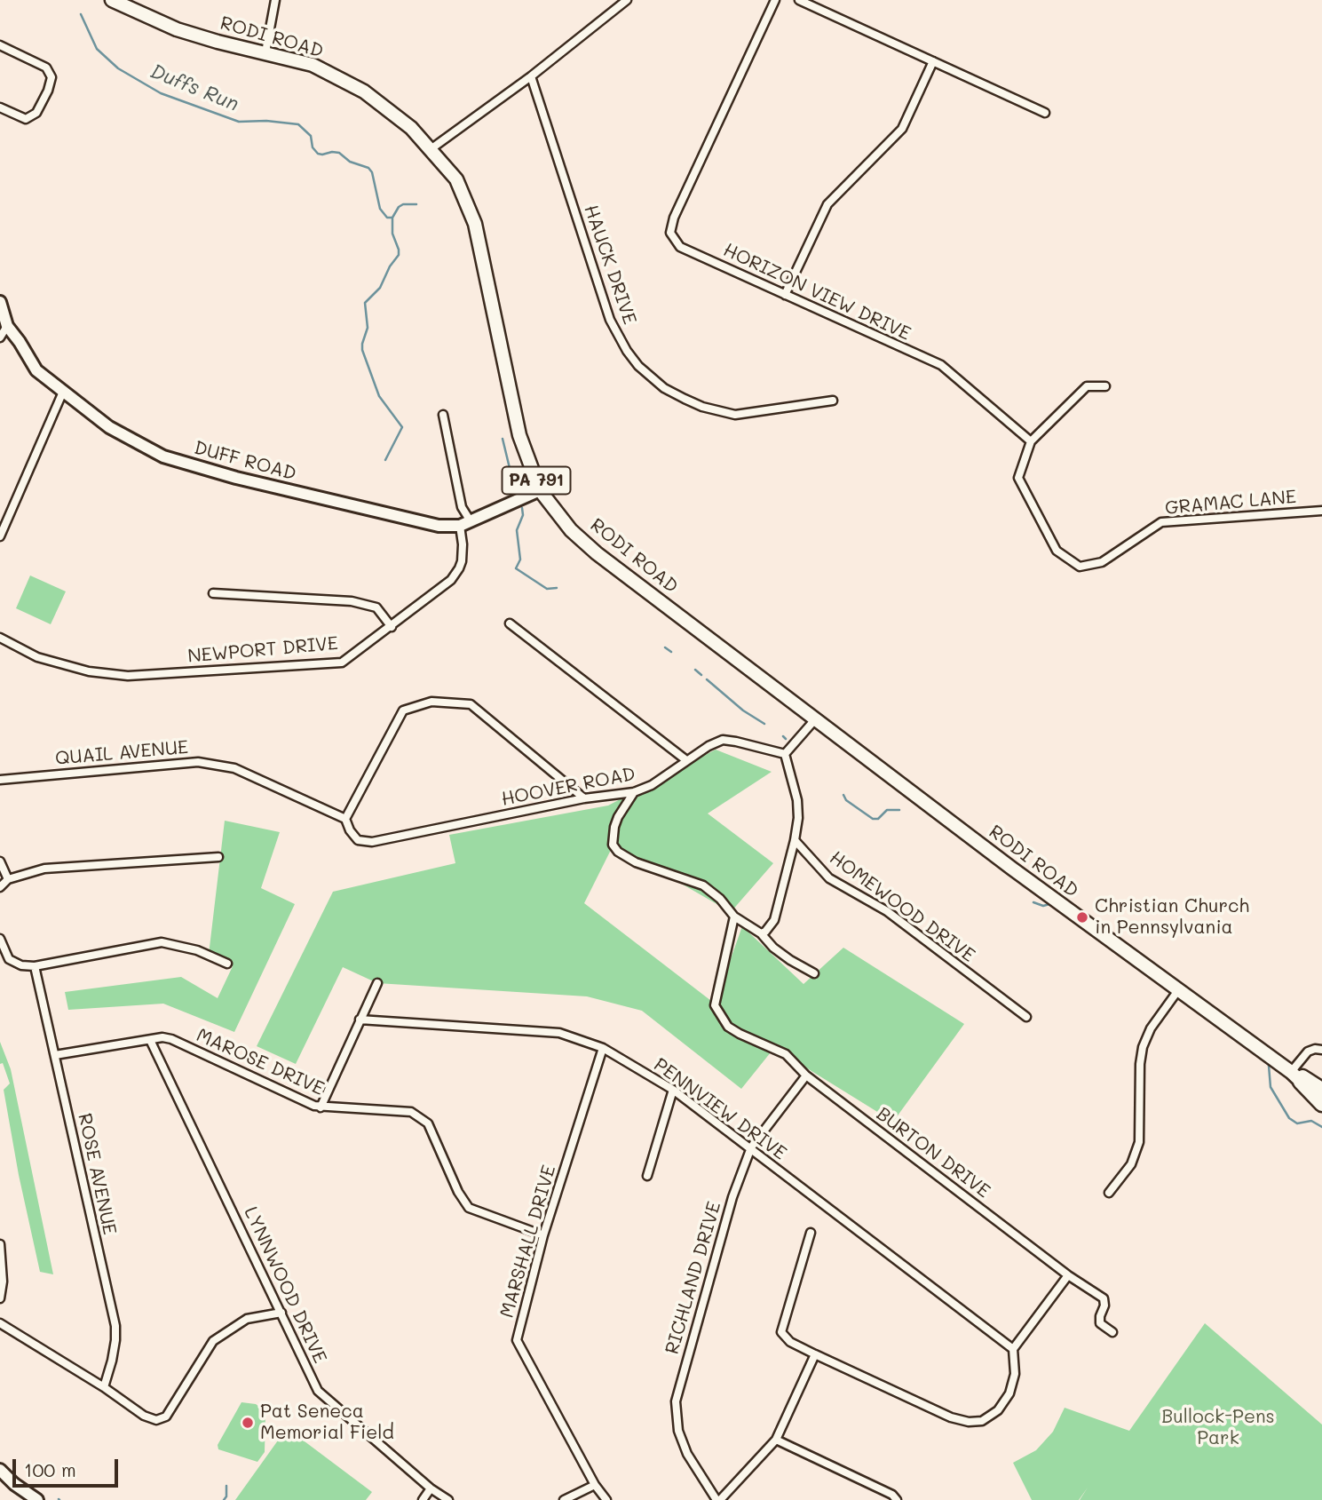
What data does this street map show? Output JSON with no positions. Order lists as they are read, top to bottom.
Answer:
{
  "streets": {
    "main road": ["RODI ROAD", "PA 791"],
    "street": [
      "HAUCK DRIVE",
      "HORIZON VIEW DRIVE",
      "DUFF ROAD",
      "GRAMAC LANE",
      "NEWPORT DRIVE",
      "QUAIL AVENUE",
      "HOOVER ROAD",
      "HOMEWOOD DRIVE",
      "MAROSE DRIVE",
      "PENNVIEW DRIVE",
      "BURTON DRIVE",
      "ROSE AVENUE",
      "MARSHALL DRIVE",
      "RICHLAND DRIVE",
      "LYNNWOOD DRIVE"
    ]
  },
  "crossings": [
    ["RODI ROAD", "DUFF ROAD"],
    ["HORIZON VIEW DRIVE", "GRAMAC LANE"],
    ["DUFF ROAD", "NEWPORT DRIVE"],
    ["QUAIL AVENUE", "HOOVER ROAD"],
    ["MAROSE DRIVE", "ROSE AVENUE"],
    ["MAROSE DRIVE", "MARSHALL DRIVE"],
    ["MAROSE DRIVE", "LYNNWOOD DRIVE"],
    ["PENNVIEW DRIVE", "MARSHALL DRIVE"],
    ["PENNVIEW DRIVE", "RICHLAND DRIVE"],
    ["BURTON DRIVE", "RICHLAND DRIVE"]
  ],
  "water": ["Duffs Run"],
  "parks": ["Bullock-Pens Park"],
  "places": ["Christian Church in Pennsylvania", "Pat Seneca Memorial Field"],
  "scale_bar": "100 m"
}
